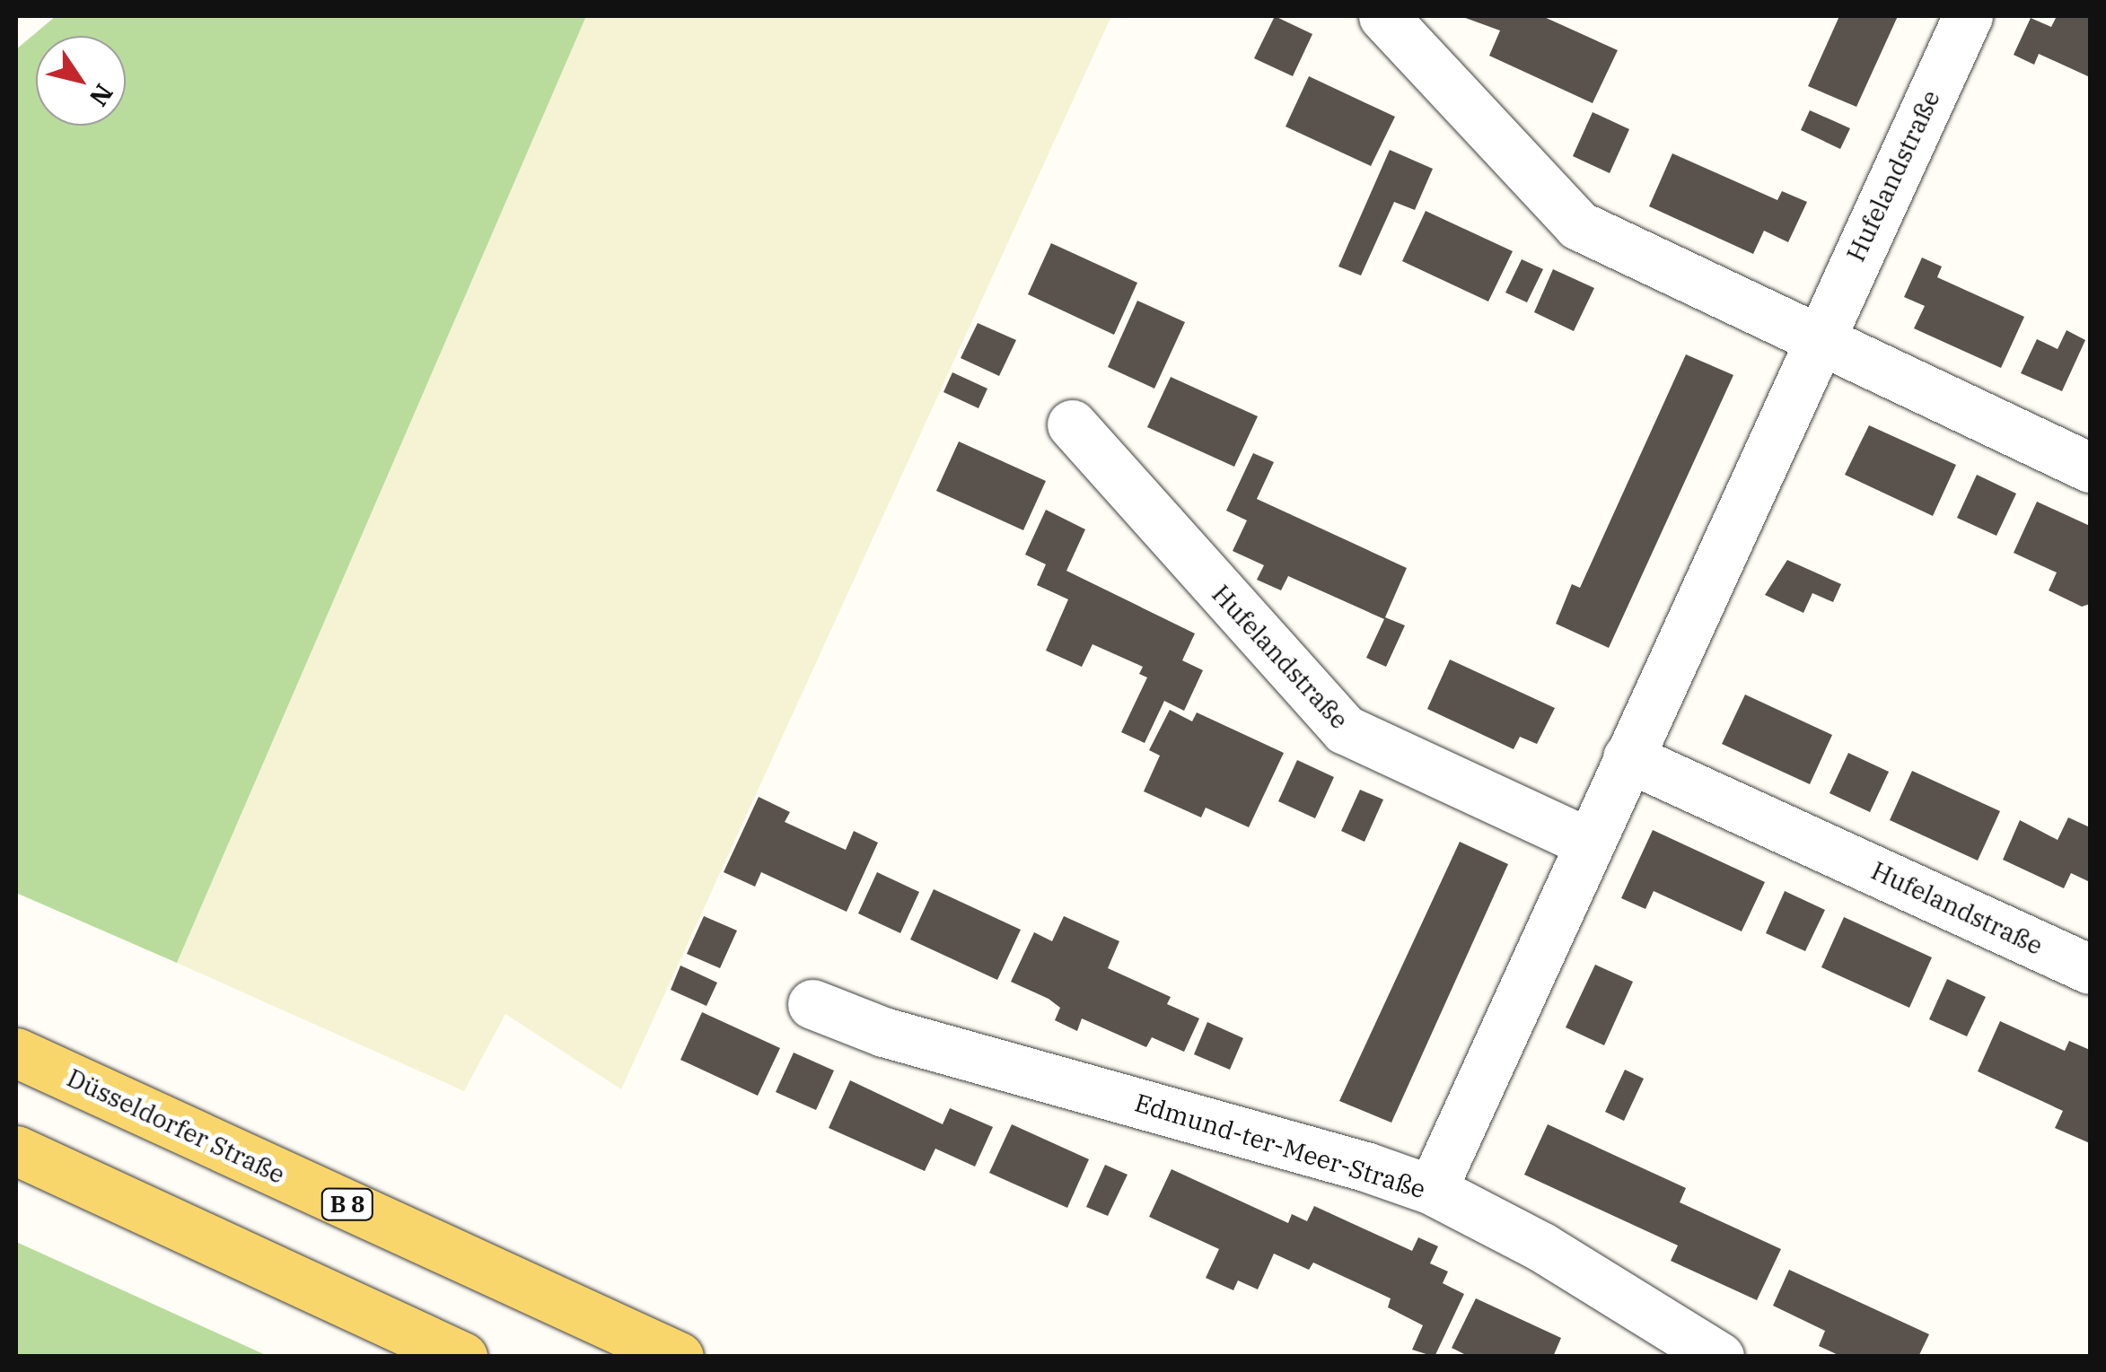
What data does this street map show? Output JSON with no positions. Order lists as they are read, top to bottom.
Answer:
{
  "streets": {
    "main road": ["Düsseldorfer Straße", "B 8"],
    "street": ["Hufelandstraße", "Edmund-ter-Meer-Straße"]
  },
  "crossings": [
    ["Hufelandstraße", "Edmund-ter-Meer-Straße"]
  ],
  "north": "bottom right"
}
